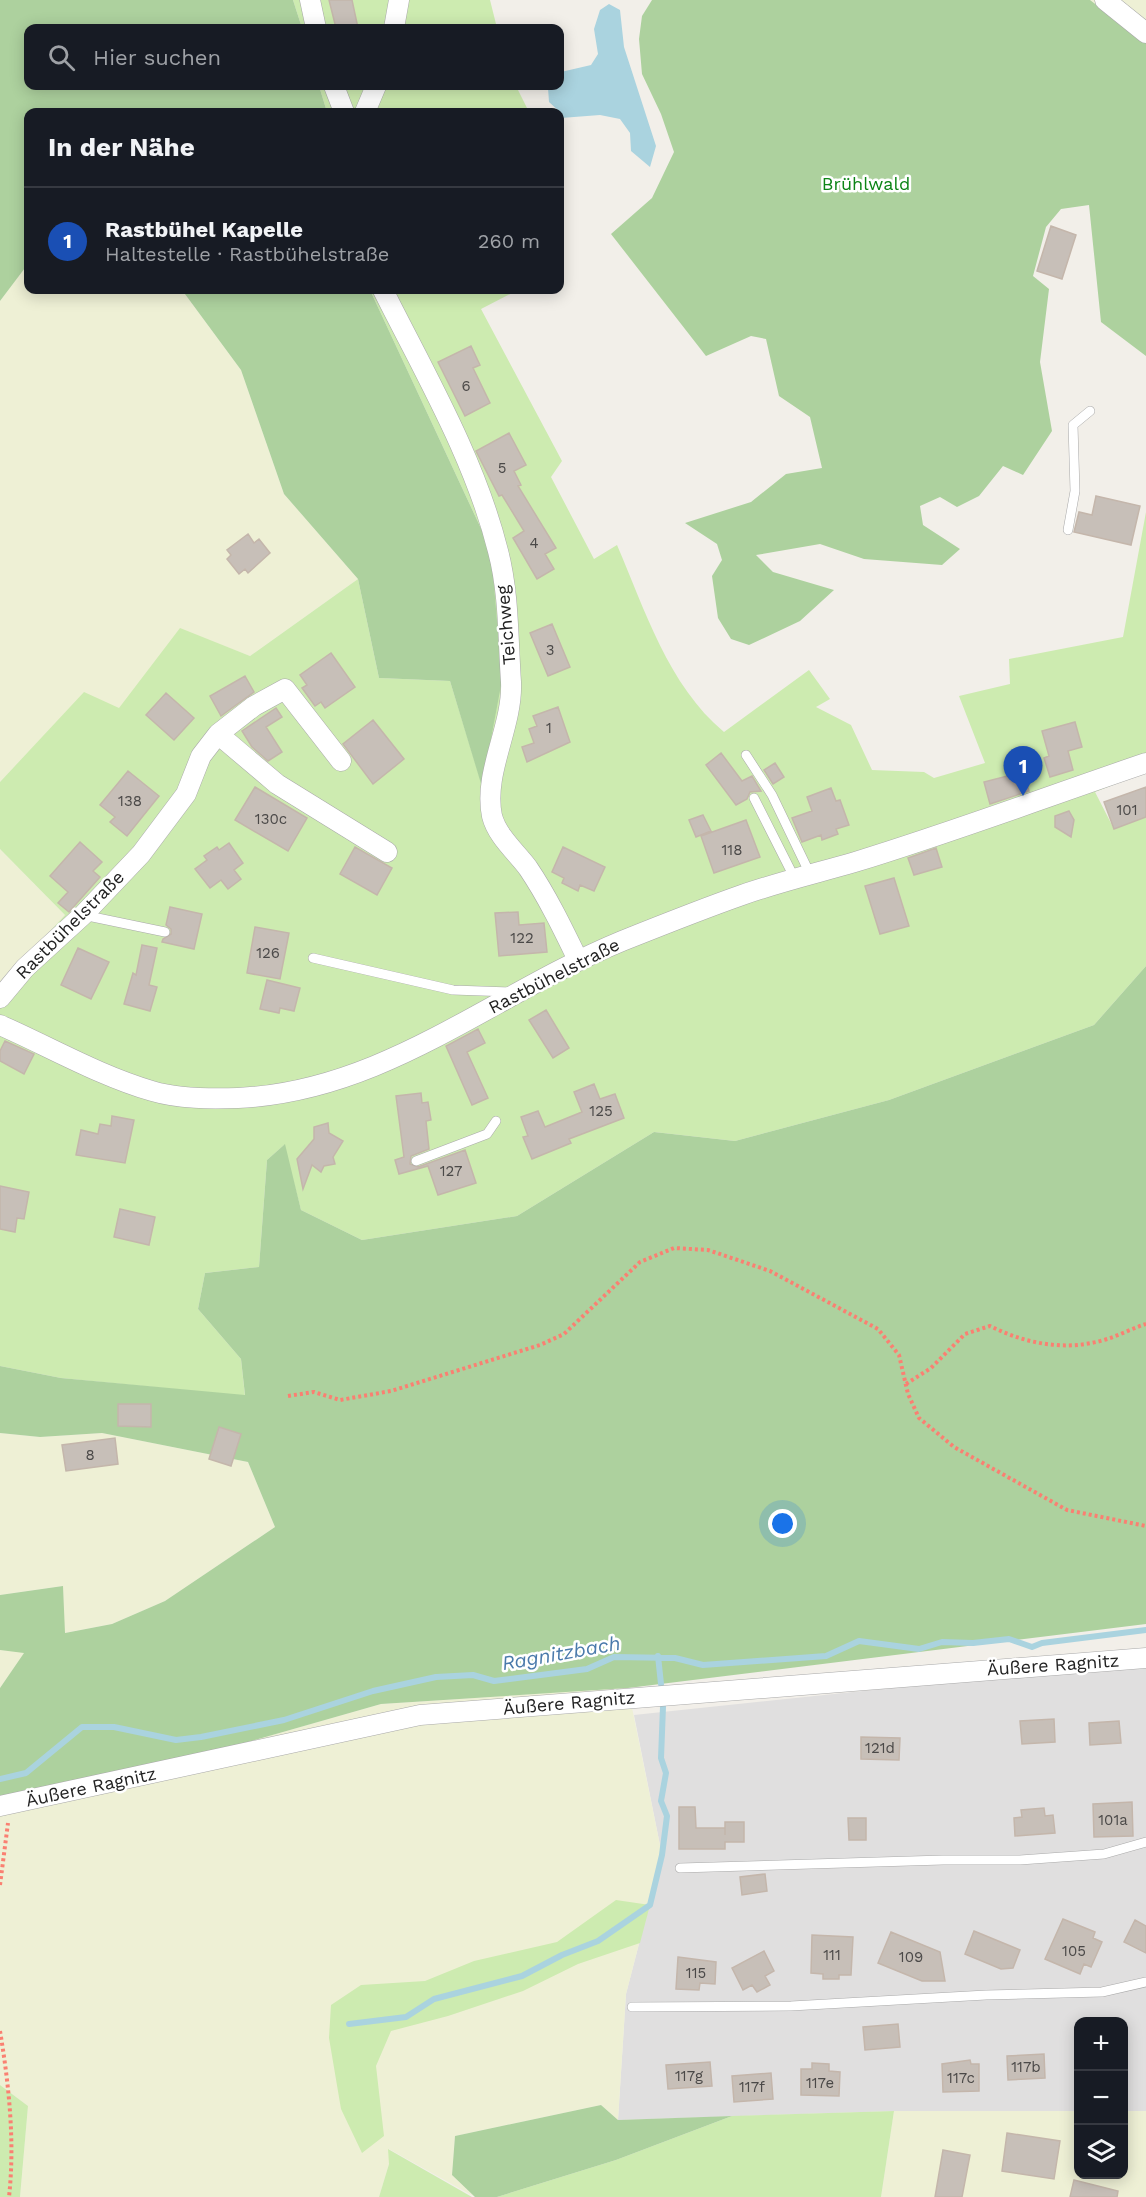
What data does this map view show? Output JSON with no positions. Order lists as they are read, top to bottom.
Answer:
{
  "streets": {
    "street": ["Teichweg", "Rastbühelstraße", "Äußere Ragnitz"]
  },
  "crossings": [
    ["Teichweg", "Rastbühelstraße"]
  ],
  "water": ["Ragnitzbach"],
  "parks": ["Brühlwald"],
  "house_numbers": [
    "6",
    "5",
    "4",
    "3",
    "1",
    "138",
    "101",
    "130c",
    "118",
    "122",
    "126",
    "125",
    "127",
    "8",
    "121d",
    "101a",
    "105",
    "111",
    "109",
    "115",
    "117b",
    "117g",
    "117c",
    "117e",
    "117f"
  ],
  "page": {
    "search": "Hier suchen",
    "heading": "In der Nähe",
    "list": [
      {
        "mark": "1",
        "name": "Rastbühel Kapelle",
        "note": "Haltestelle · Rastbühelstraße",
        "value": "260 m"
      }
    ],
    "pins": "1",
    "map_buttons": ["+", "−"]
  }
}
